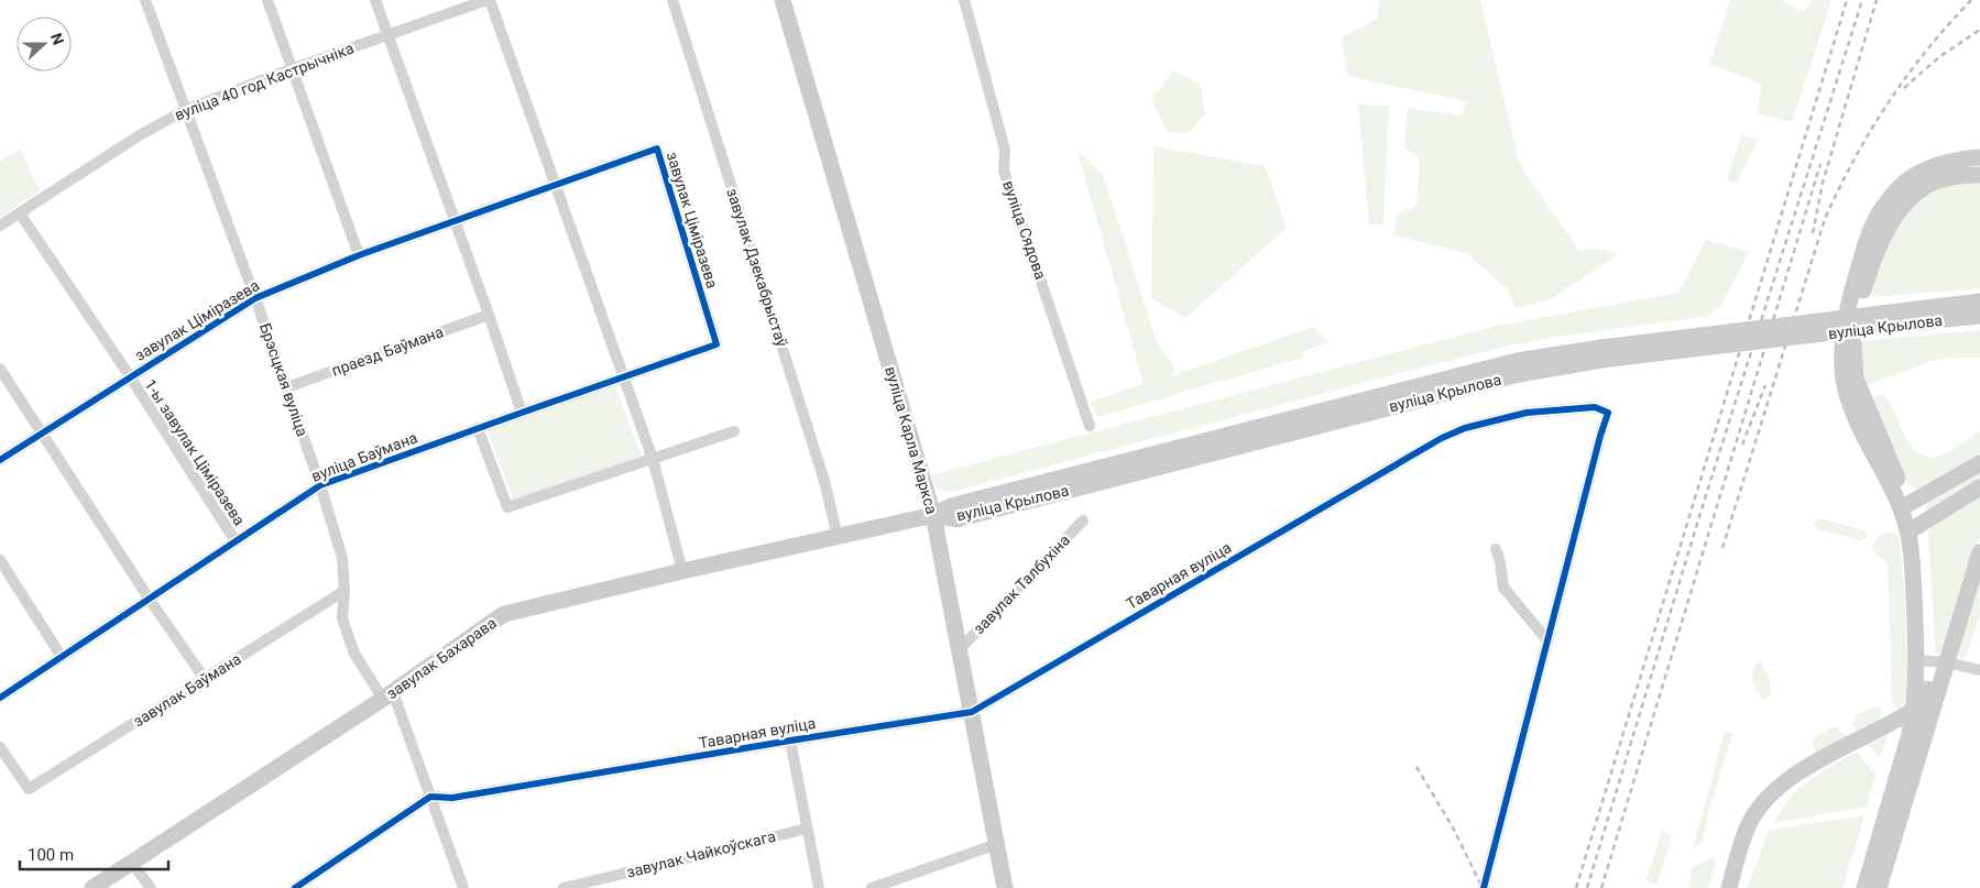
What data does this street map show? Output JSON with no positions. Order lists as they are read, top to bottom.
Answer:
{
  "streets": {
    "main road": ["вуліца Крылова", "вуліца Карла Маркса", "завулак Бахарава"],
    "street": [
      "вуліца 40 год Кастрычніка",
      "завулак Ціміразева",
      "вуліца Сядова",
      "завулак Дзекабрыстаў",
      "праезд Баўмана",
      "Брэсцкая вуліца",
      "1-ы завулак Ціміразева",
      "вуліца Баўмана",
      "Таварная вуліца",
      "завулак Талбухіна",
      "завулак Баўмана",
      "завулак Чайкоўскага"
    ]
  },
  "crossings": [
    ["вуліца 40 год Кастрычніка", "Брэсцкая вуліца"],
    ["вуліца 40 год Кастрычніка", "1-ы завулак Ціміразева"],
    ["завулак Ціміразева", "Брэсцкая вуліца"],
    ["завулак Ціміразева", "1-ы завулак Ціміразева"],
    ["завулак Ціміразева", "вуліца Баўмана"],
    ["завулак Дзекабрыстаў", "завулак Бахарава"],
    ["вуліца Крылова", "вуліца Карла Маркса"],
    ["вуліца Крылова", "завулак Бахарава"],
    ["праезд Баўмана", "Брэсцкая вуліца"],
    ["Брэсцкая вуліца", "вуліца Баўмана"],
    ["Брэсцкая вуліца", "Таварная вуліца"],
    ["Брэсцкая вуліца", "завулак Бахарава"],
    ["Брэсцкая вуліца", "завулак Баўмана"],
    ["вуліца Карла Маркса", "Таварная вуліца"],
    ["вуліца Карла Маркса", "завулак Талбухіна"],
    ["вуліца Карла Маркса", "завулак Бахарава"],
    ["1-ы завулак Ціміразева", "вуліца Баўмана"]
  ],
  "scale_bar": "100 m",
  "north": "right"
}
